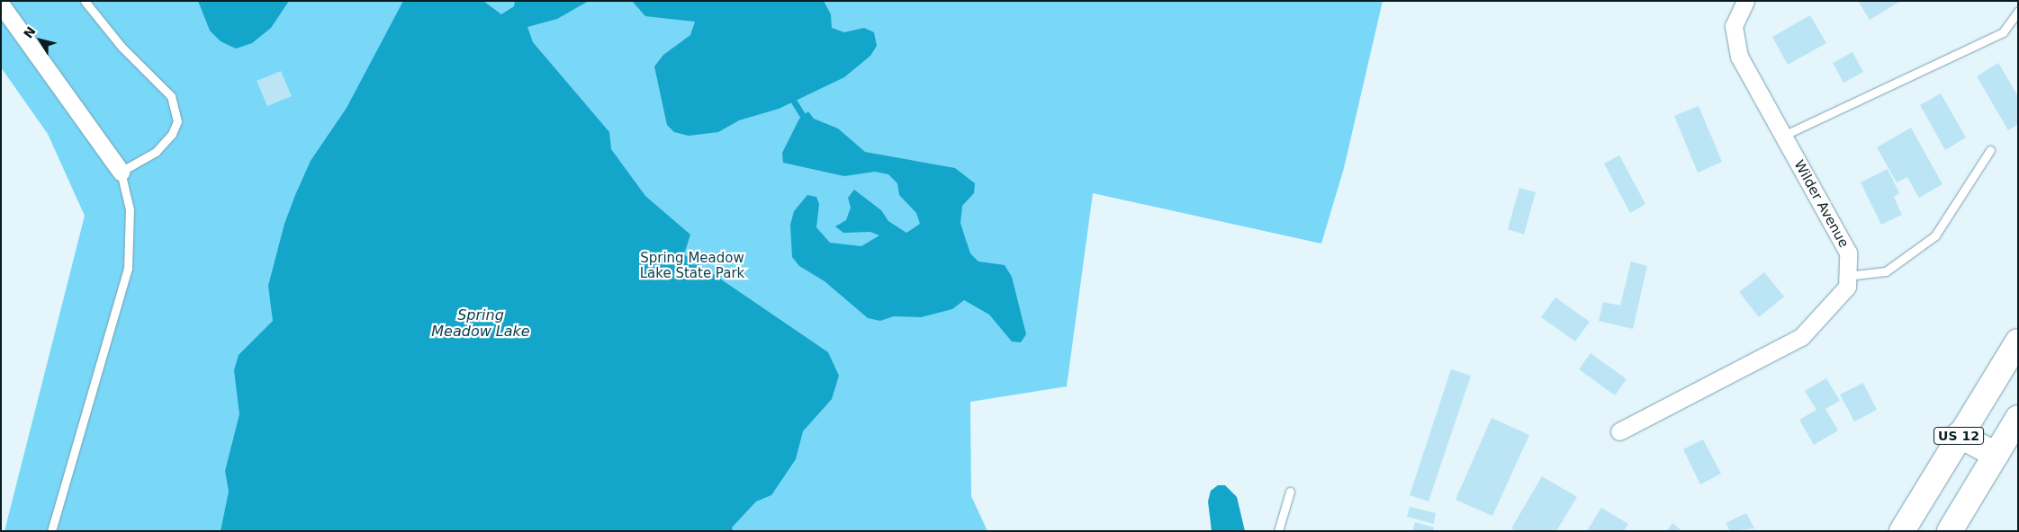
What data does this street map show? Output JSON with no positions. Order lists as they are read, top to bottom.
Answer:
{
  "streets": {
    "highway": ["US 12"],
    "street": ["Wilder Avenue"]
  },
  "water": ["Spring Meadow Lake"],
  "parks": ["Spring Meadow Lake State Park"],
  "north": "top left"
}
